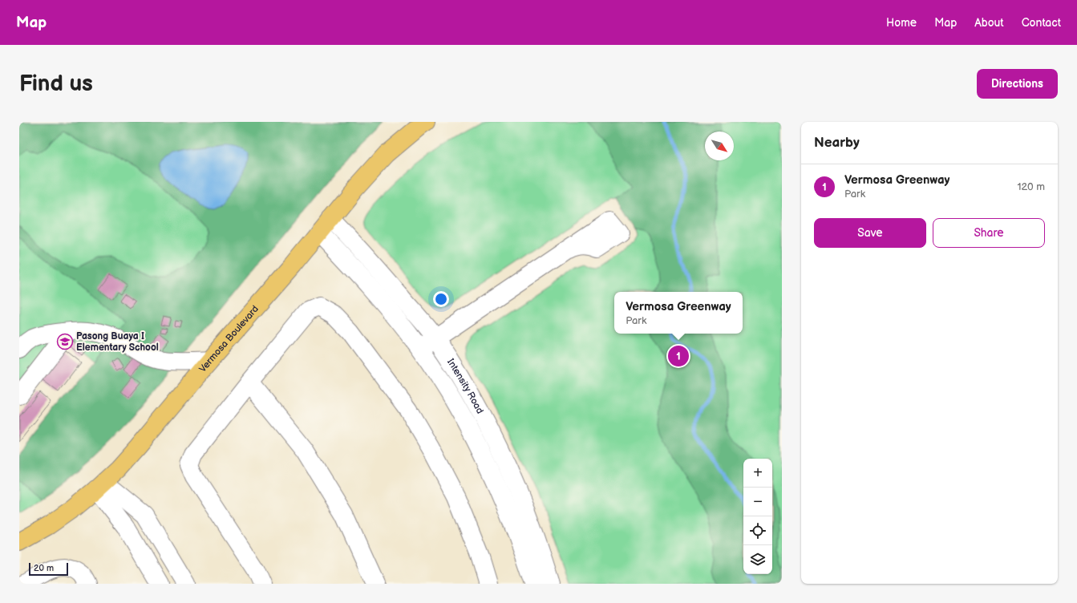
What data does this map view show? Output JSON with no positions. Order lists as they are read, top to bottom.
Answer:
{
  "streets": {
    "main road": ["Vermosa Boulevard"],
    "street": ["Intensity Road"]
  },
  "crossings": [
    ["Vermosa Boulevard", "Intensity Road"]
  ],
  "places": {
    "school or university": ["Pasong Buaya I Elementary School"]
  },
  "scale_bar": "20 m",
  "north": "bottom right",
  "page": {
    "header": "Map",
    "nav": [
      "Home",
      "Map",
      "About",
      "Contact"
    ],
    "buttons": [
      "Directions",
      ["Save", "Share"]
    ],
    "title": "Find us",
    "heading": "Nearby",
    "list": [
      {
        "mark": "1",
        "name": "Vermosa Greenway",
        "note": "Park",
        "value": "120 m"
      }
    ],
    "popup": ["Vermosa Greenway", "Park"],
    "pins": "1",
    "map_buttons": ["+", "−"],
    "scale": "20 m"
  }
}
